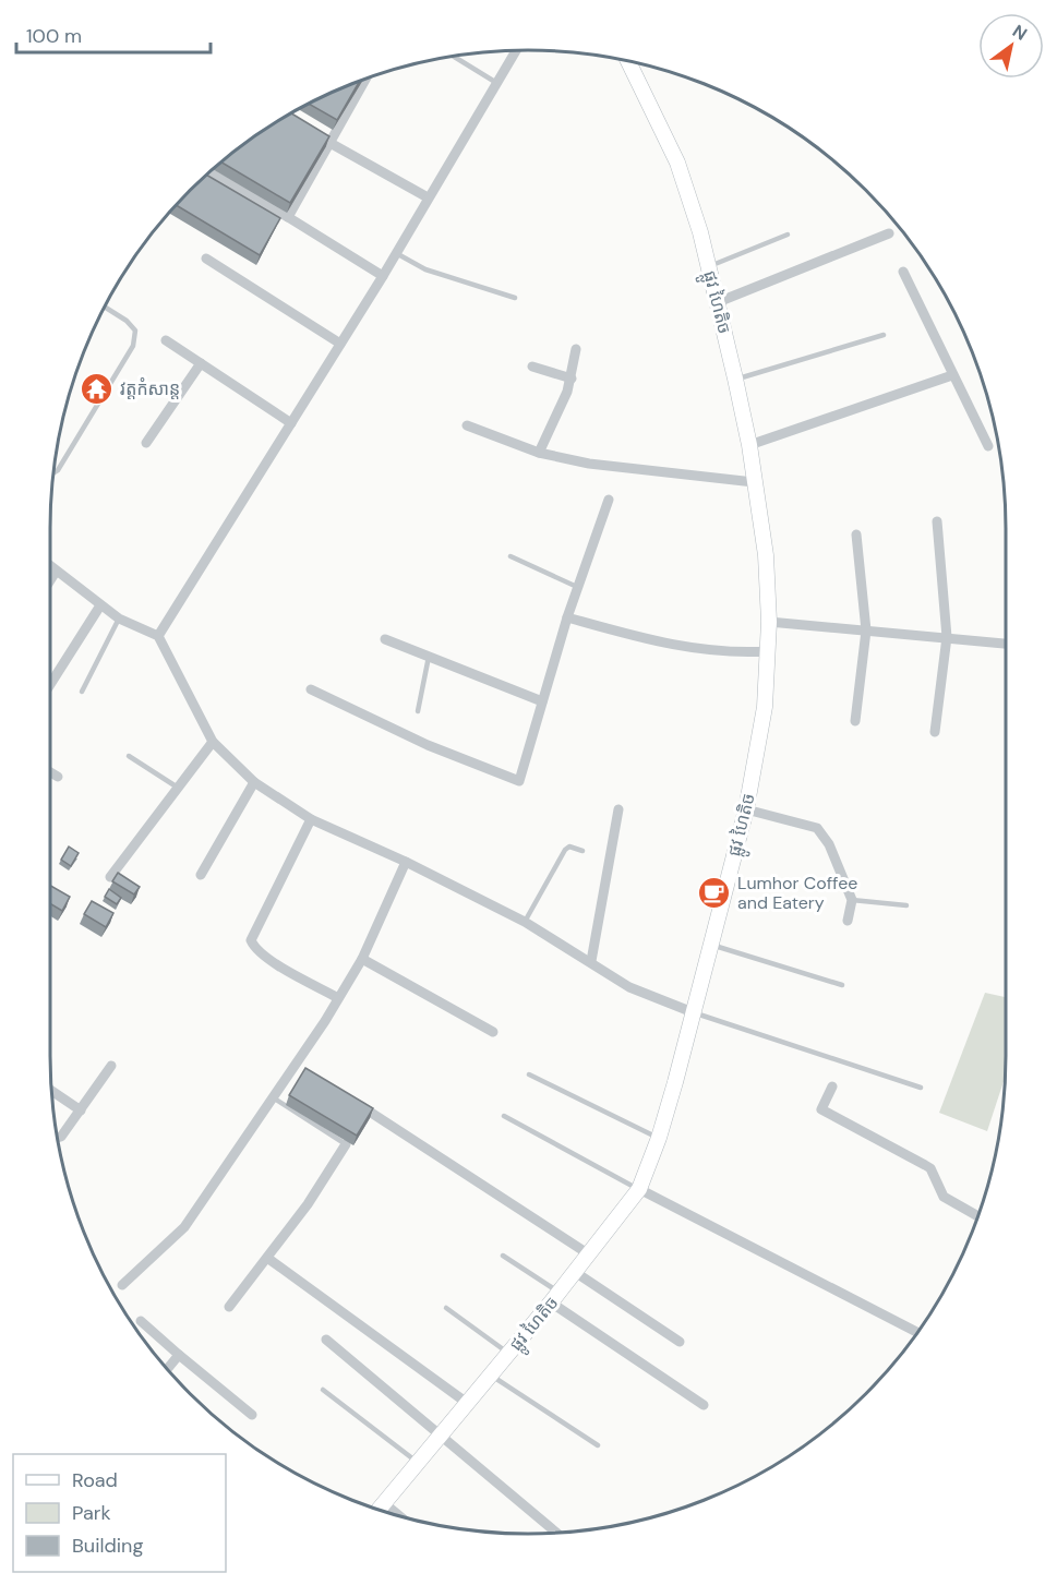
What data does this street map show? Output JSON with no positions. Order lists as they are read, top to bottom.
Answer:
{
  "streets": {
    "street": ["ផ្លូវ ហៃតិច"]
  },
  "places": {
    "temple": ["វត្តកំសាន្ត"],
    "cafe": ["Lumhor Coffee and Eatery"]
  },
  "legend": ["Road", "Park", "Building"],
  "scale_bar": "100 m",
  "north": "top right"
}
